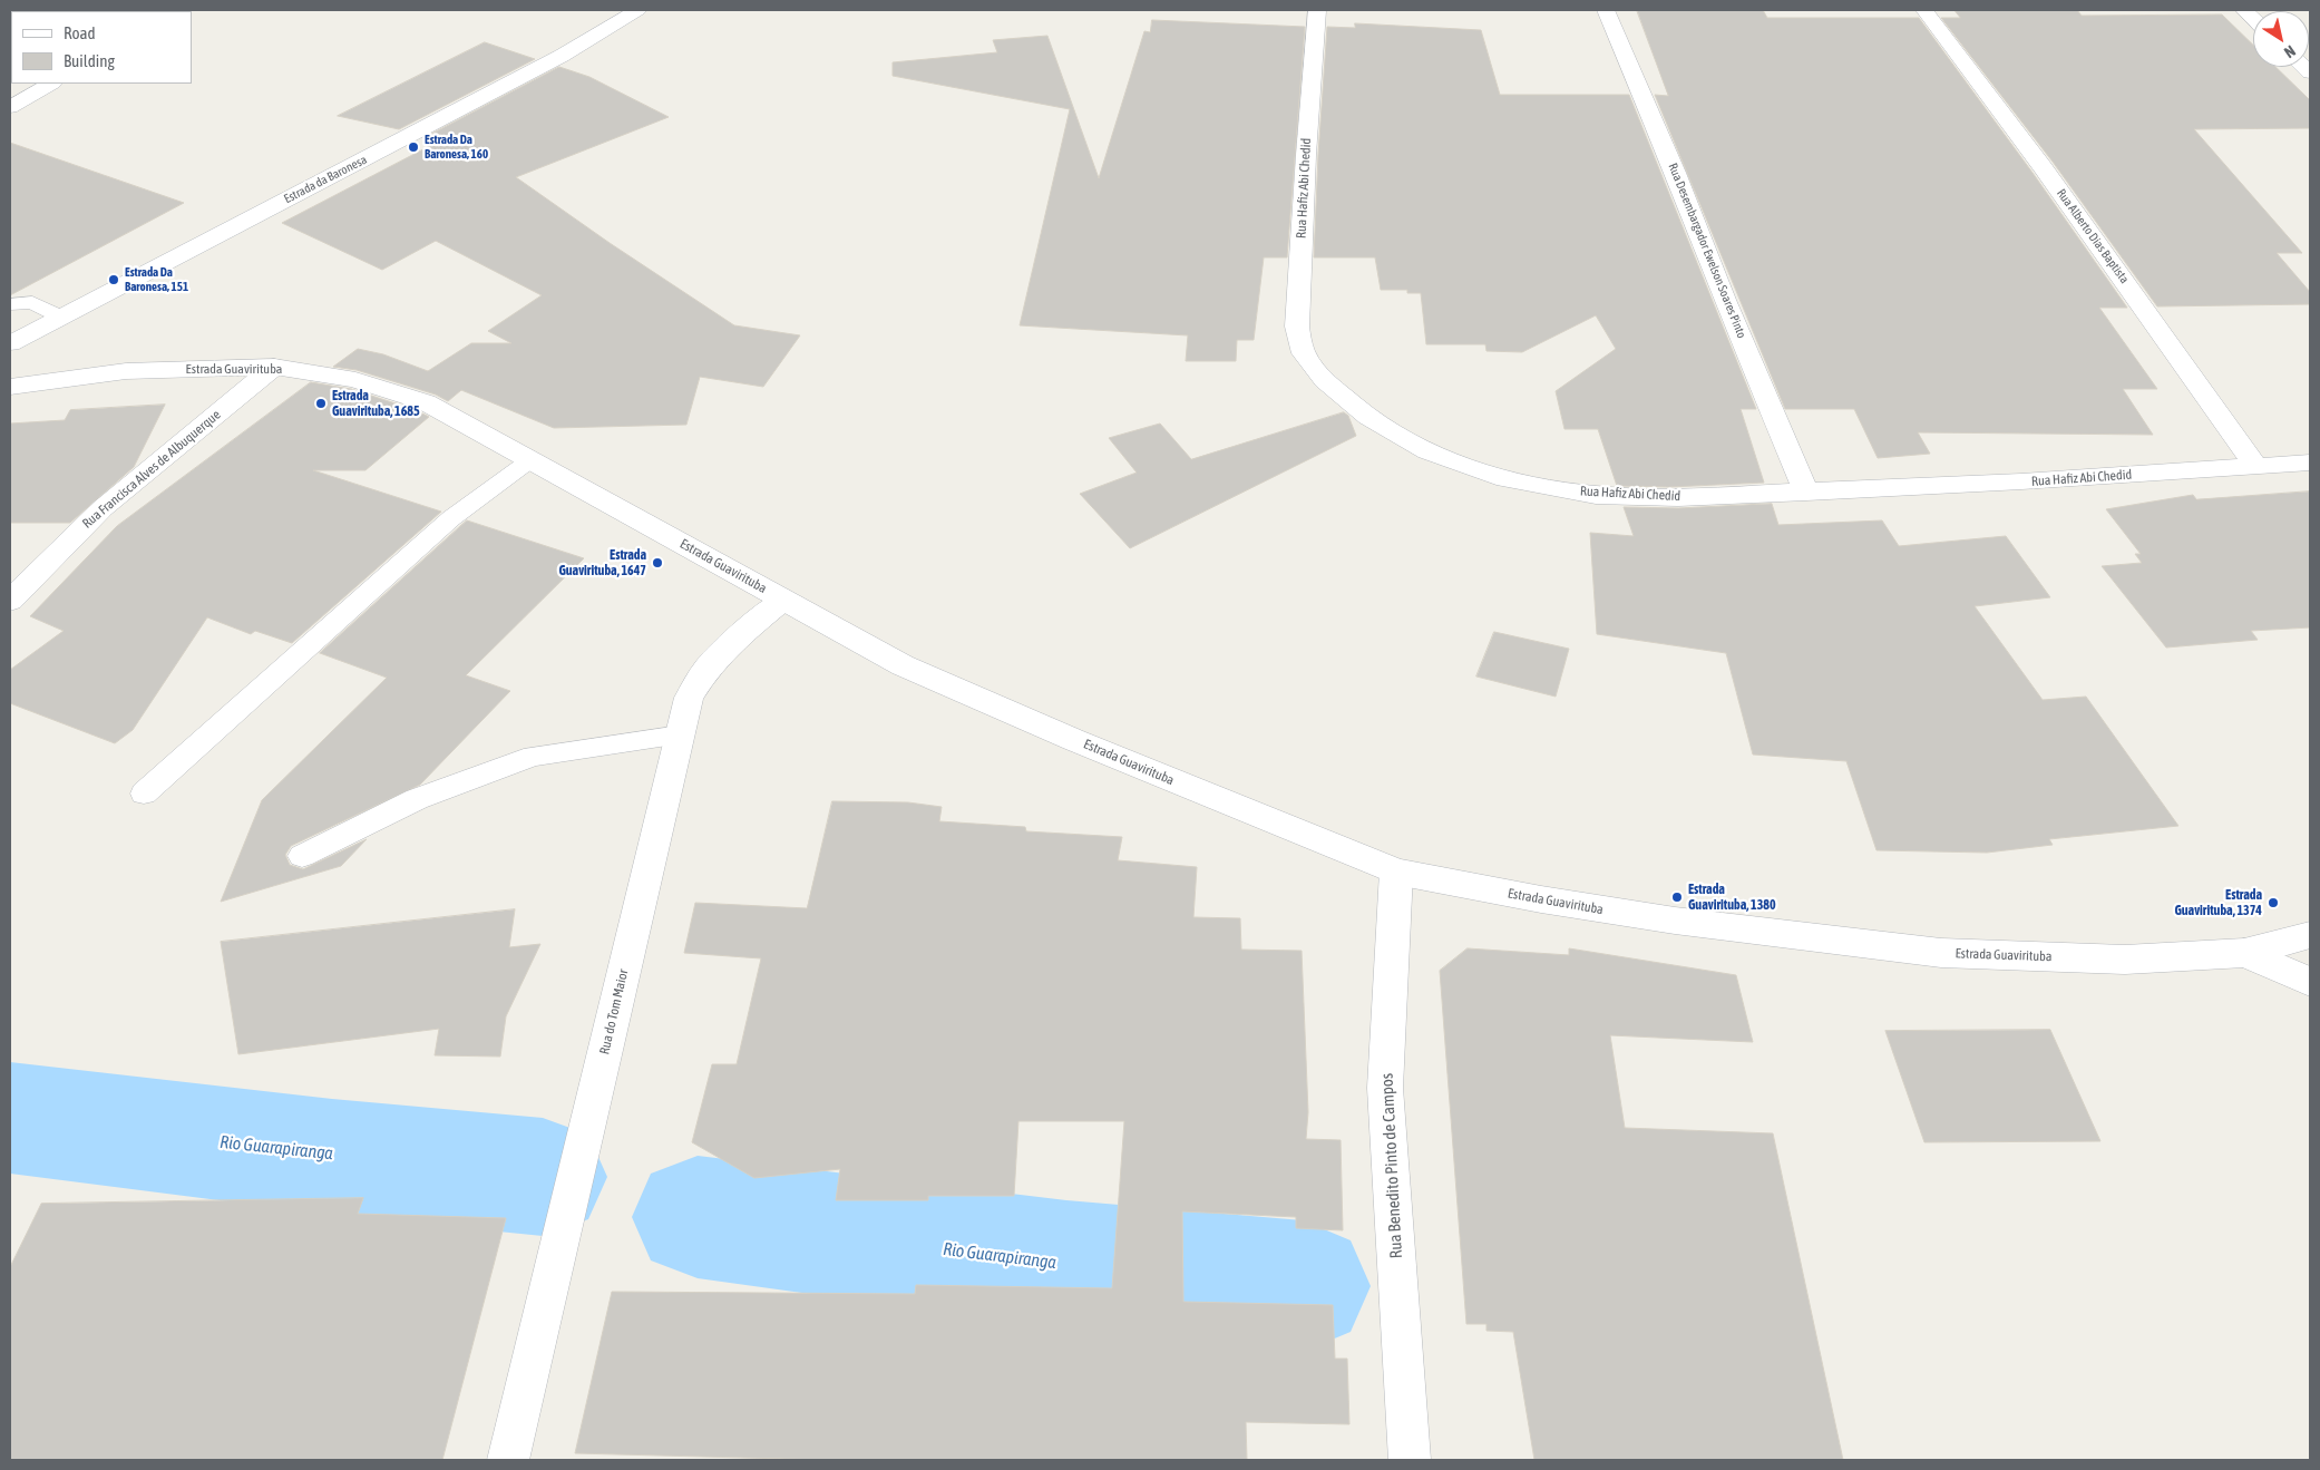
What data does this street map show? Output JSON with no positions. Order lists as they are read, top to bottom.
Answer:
{
  "streets": {
    "street": [
      "Estrada da Baronesa",
      "Rua Hafiz Abi Chedid",
      "Rua Alberto Dias Baptista",
      "Rua Desembargador Ewelson Soares Pinto",
      "Estrada Guavirituba",
      "Rua Francisca Alves de Albuquerque",
      "Rua do Tom Maior",
      "Rua Benedito Pinto de Campos"
    ]
  },
  "crossings": [
    ["Rua Hafiz Abi Chedid", "Rua Alberto Dias Baptista"],
    ["Rua Hafiz Abi Chedid", "Rua Desembargador Ewelson Soares Pinto"],
    ["Estrada Guavirituba", "Rua Francisca Alves de Albuquerque"],
    ["Estrada Guavirituba", "Rua do Tom Maior"],
    ["Estrada Guavirituba", "Rua Benedito Pinto de Campos"]
  ],
  "water": ["Rio Guarapiranga"],
  "places": [
    "Estrada Da Baronesa, 160",
    "Estrada Da Baronesa, 151",
    "Estrada Guavirituba, 1685",
    "Estrada Guavirituba, 1647",
    "Estrada Guavirituba, 1380",
    "Estrada Guavirituba, 1374"
  ],
  "legend": ["Road", "Building"],
  "north": "bottom right"
}
